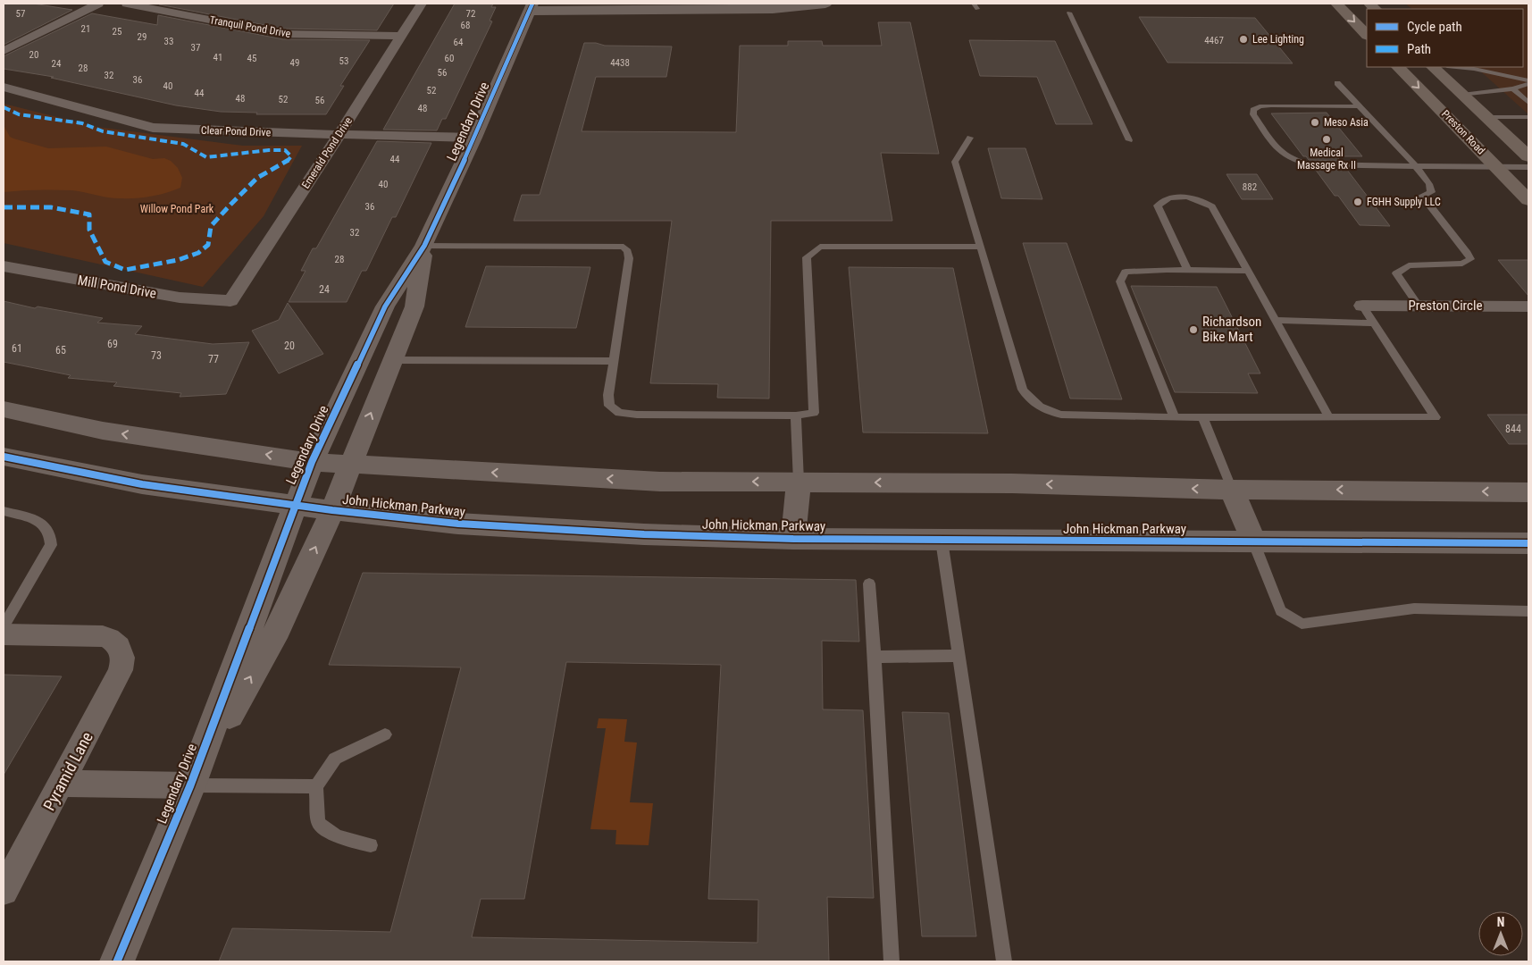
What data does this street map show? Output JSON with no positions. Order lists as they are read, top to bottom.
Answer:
{
  "streets": {
    "main road": ["Preston Road"],
    "street": [
      "Tranquil Pond Drive",
      "Legendary Drive",
      "Clear Pond Drive",
      "Emerald Pond Drive",
      "Mill Pond Drive",
      "Preston Circle",
      "John Hickman Parkway",
      "Pyramid Lane"
    ]
  },
  "crossings": [
    ["Tranquil Pond Drive", "Emerald Pond Drive"],
    ["Legendary Drive", "Clear Pond Drive"],
    ["Legendary Drive", "John Hickman Parkway"],
    ["Clear Pond Drive", "Emerald Pond Drive"],
    ["Emerald Pond Drive", "Mill Pond Drive"]
  ],
  "parks": ["Willow Pond Park"],
  "places": [
    "Lee Lighting",
    "Meso Asia",
    "Medical Massage Rx II",
    "FGHH Supply LLC",
    "Richardson Bike Mart"
  ],
  "house_numbers": [
    "57",
    "72",
    "68",
    "21",
    "25",
    "29",
    "4467",
    "33",
    "64",
    "37",
    "20",
    "41",
    "45",
    "60",
    "53",
    "49",
    "4438",
    "24",
    "28",
    "56",
    "32",
    "36",
    "40",
    "52",
    "44",
    "48",
    "52",
    "56",
    "48",
    "44",
    "40",
    "882",
    "36",
    "32",
    "28",
    "24",
    "69",
    "20",
    "61",
    "65",
    "73",
    "77",
    "844"
  ],
  "legend": ["Cycle path", "Path"],
  "north": "top"
}
